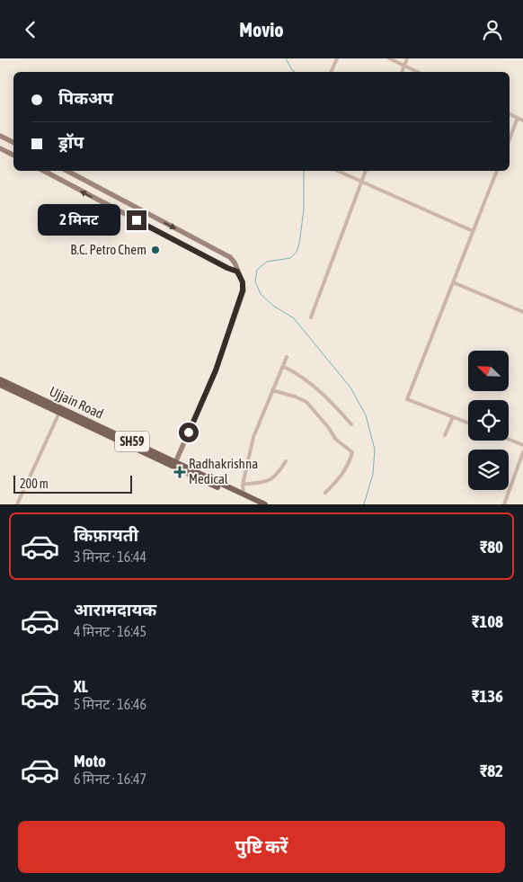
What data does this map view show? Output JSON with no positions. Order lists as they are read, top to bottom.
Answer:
{
  "streets": {
    "main road": ["Ujjain Road", "SH59"]
  },
  "places": {
    "other": ["B.C. Petro Chem"],
    "health": ["Radhakrishna Medical"]
  },
  "scale_bar": "200 m",
  "north": "top left",
  "page": {
    "header": "Movio",
    "banner": ["पिकअप", "ड्रॉप"],
    "bubble": "2 मिनट",
    "scale": "200 m",
    "list": [
      {
        "name": "किफ़ायती",
        "note": "3 मिनट · 16:44",
        "value": "₹80"
      },
      {
        "name": "आरामदायक",
        "note": "4 मिनट · 16:45",
        "value": "₹108"
      },
      {
        "name": "XL",
        "note": "5 मिनट · 16:46",
        "value": "₹136"
      },
      {
        "name": "Moto",
        "note": "6 मिनट · 16:47",
        "value": "₹82"
      }
    ],
    "buttons": "पुष्टि करें"
  }
}
